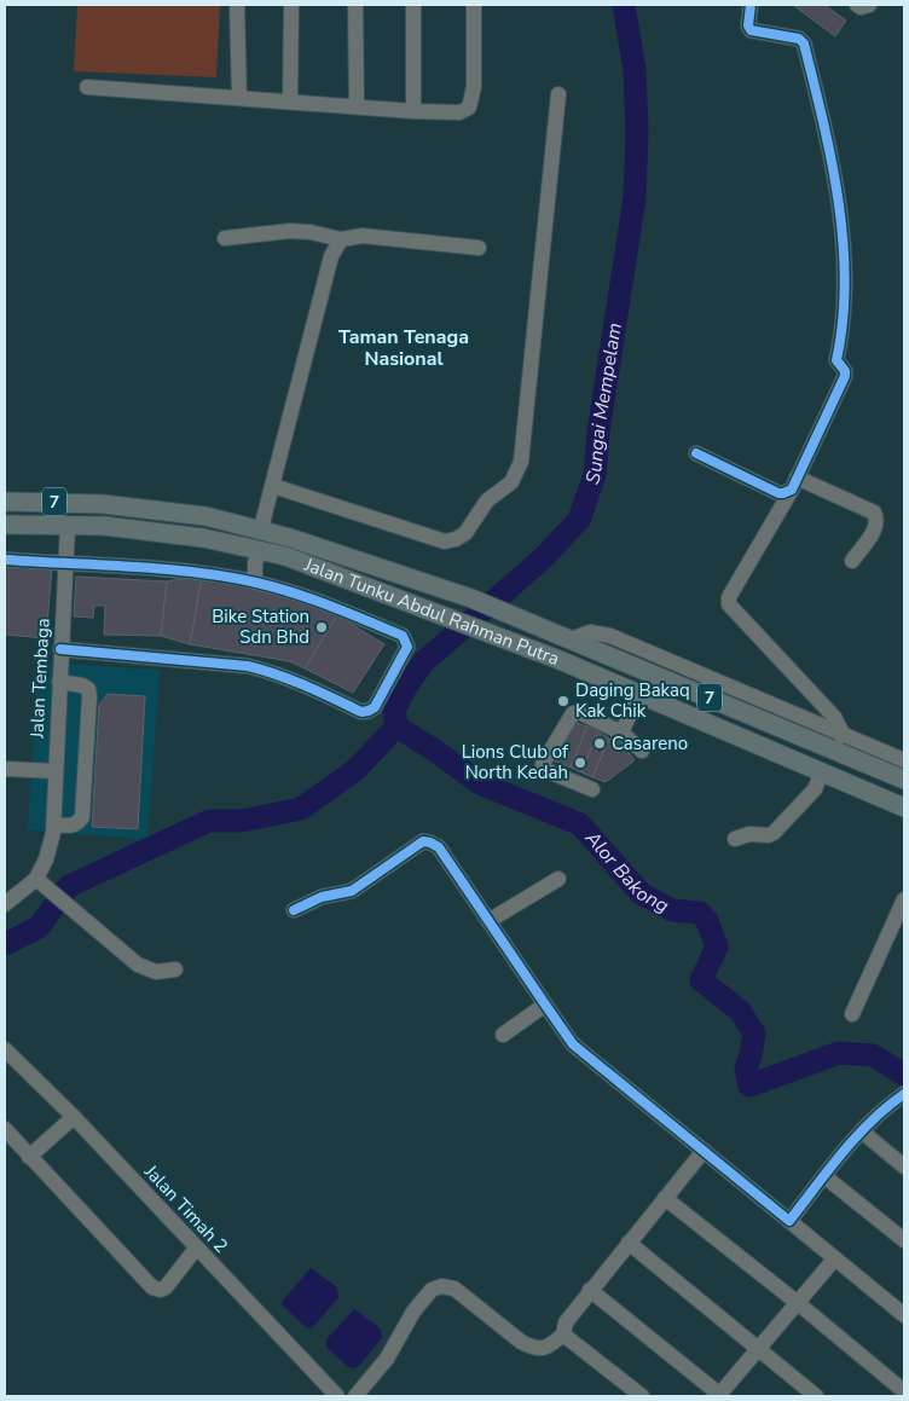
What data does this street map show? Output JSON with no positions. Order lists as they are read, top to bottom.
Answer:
{
  "streets": {
    "main road": ["7", "Jalan Tunku Abdul Rahman Putra"],
    "street": ["Jalan Tembaga", "Jalan Timah 2"]
  },
  "crossings": [
    ["Jalan Tunku Abdul Rahman Putra", "Jalan Tembaga"]
  ],
  "districts": ["Taman Tenaga Nasional"],
  "water": ["Sungai Mempelam", "Alor Bakong"],
  "places": [
    "Bike Station Sdn Bhd",
    "Daging Bakaq Kak Chik",
    "Casareno",
    "Lions Club of North Kedah"
  ]
}
